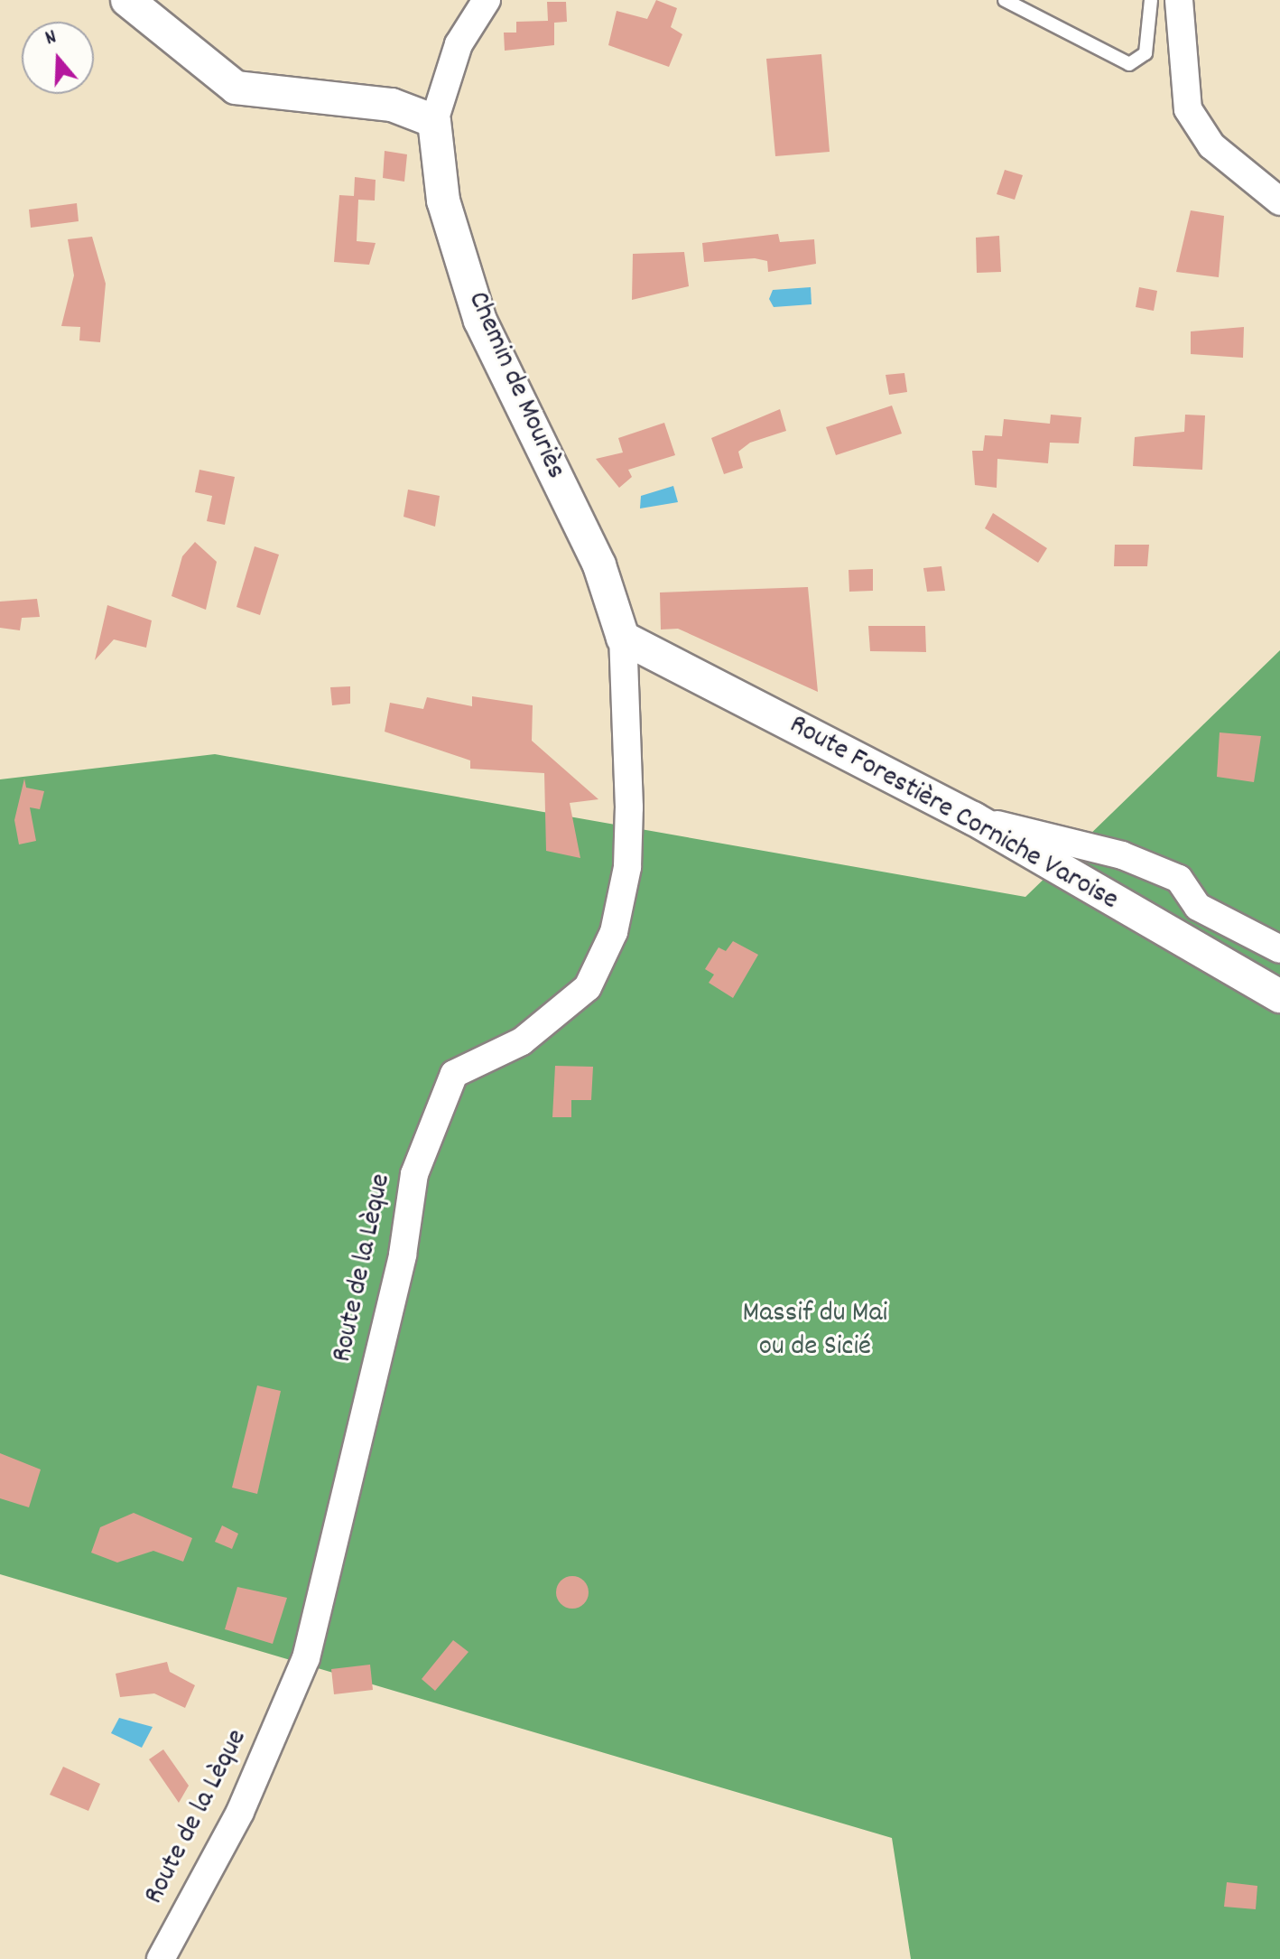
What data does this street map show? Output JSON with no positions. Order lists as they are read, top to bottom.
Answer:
{
  "streets": {
    "street": ["Chemin de Mouriès", "Route Forestière Corniche Varoise", "Route de la Lèque"]
  },
  "crossings": [
    ["Chemin de Mouriès", "Route Forestière Corniche Varoise"],
    ["Chemin de Mouriès", "Route de la Lèque"],
    ["Route Forestière Corniche Varoise", "Route de la Lèque"]
  ],
  "parks": ["Massif du Mai ou de Sicié"],
  "north": "top"
}
